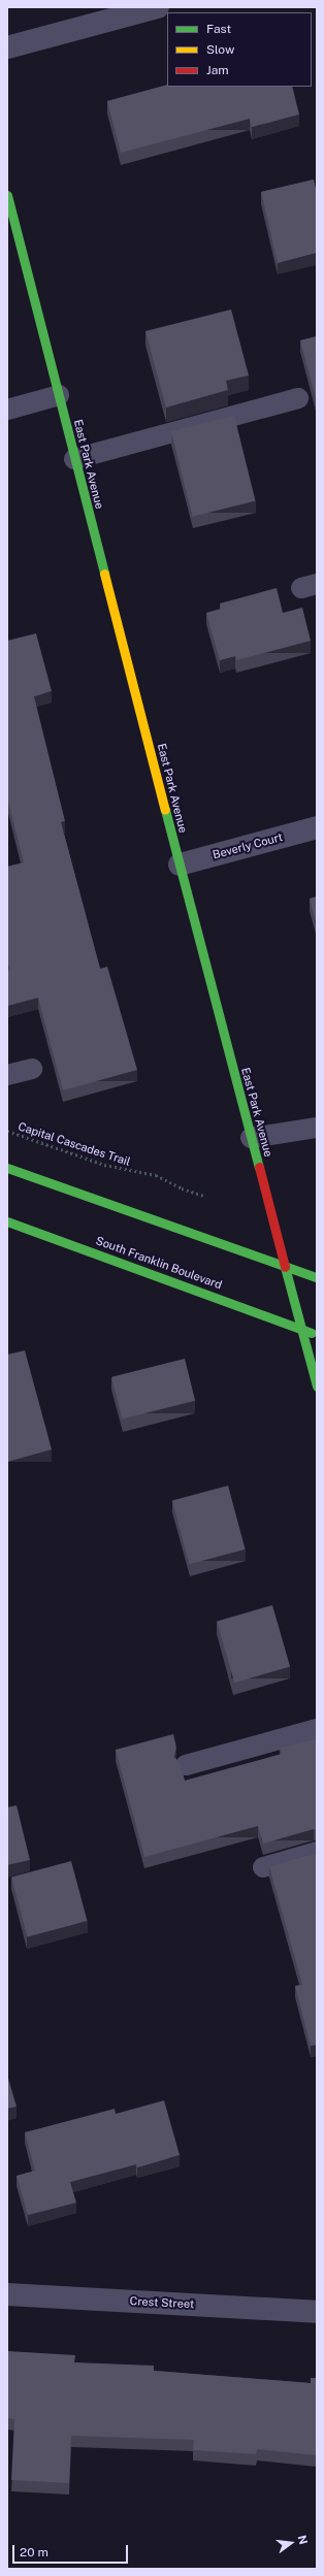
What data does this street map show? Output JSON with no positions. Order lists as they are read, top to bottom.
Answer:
{
  "streets": {
    "street": [
      "East Park Avenue",
      "Beverly Court",
      "South Franklin Boulevard",
      "Crest Street"
    ],
    "path": ["Capital Cascades Trail"]
  },
  "crossings": [
    ["East Park Avenue", "Beverly Court"],
    ["East Park Avenue", "South Franklin Boulevard"]
  ],
  "legend": ["Fast", "Slow", "Jam"],
  "scale_bar": "20 m",
  "north": "right"
}
